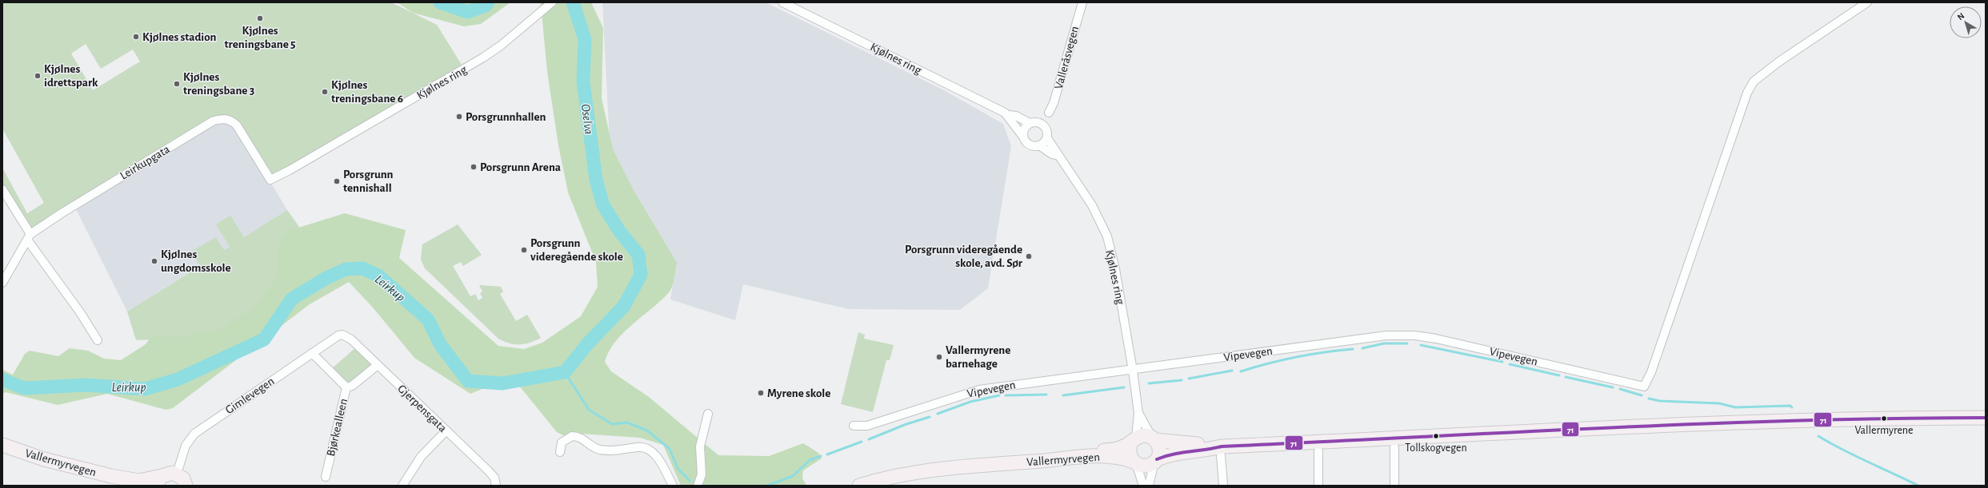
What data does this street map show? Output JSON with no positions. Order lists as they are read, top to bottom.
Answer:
{
  "streets": {
    "main road": ["Vallermyrvegen"],
    "street": [
      "Valleråsvegen",
      "Kjølnes ring",
      "Leirkupgata",
      "Vipevegen",
      "Gimlevegen",
      "Gjerpensgata",
      "Bjørkealleen"
    ]
  },
  "crossings": [
    ["Kjølnes ring", "Leirkupgata"],
    ["Kjølnes ring", "Vipevegen"],
    ["Kjølnes ring", "Vallermyrvegen"],
    ["Gimlevegen", "Gjerpensgata"],
    ["Gimlevegen", "Bjørkealleen"],
    ["Gimlevegen", "Vallermyrvegen"]
  ],
  "water": ["Oselva", "Leirkup"],
  "places": [
    "Kjølnes treningsbane 5",
    "Kjølnes stadion",
    "Kjølnes idrettspark",
    "Kjølnes treningsbane 3",
    "Kjølnes treningsbane 6",
    "Porsgrunnhallen",
    "Porsgrunn Arena",
    "Porsgrunn tennishall",
    "Porsgrunn videregående skole",
    "Porsgrunn videregående skole, avd. Sør",
    "Kjølnes ungdomsskole",
    "Vallermyrene barnehage",
    "Myrene skole",
    "Vallermyrene",
    "Tollskogvegen"
  ],
  "lines": ["transit line 71"],
  "north": "top left"
}
